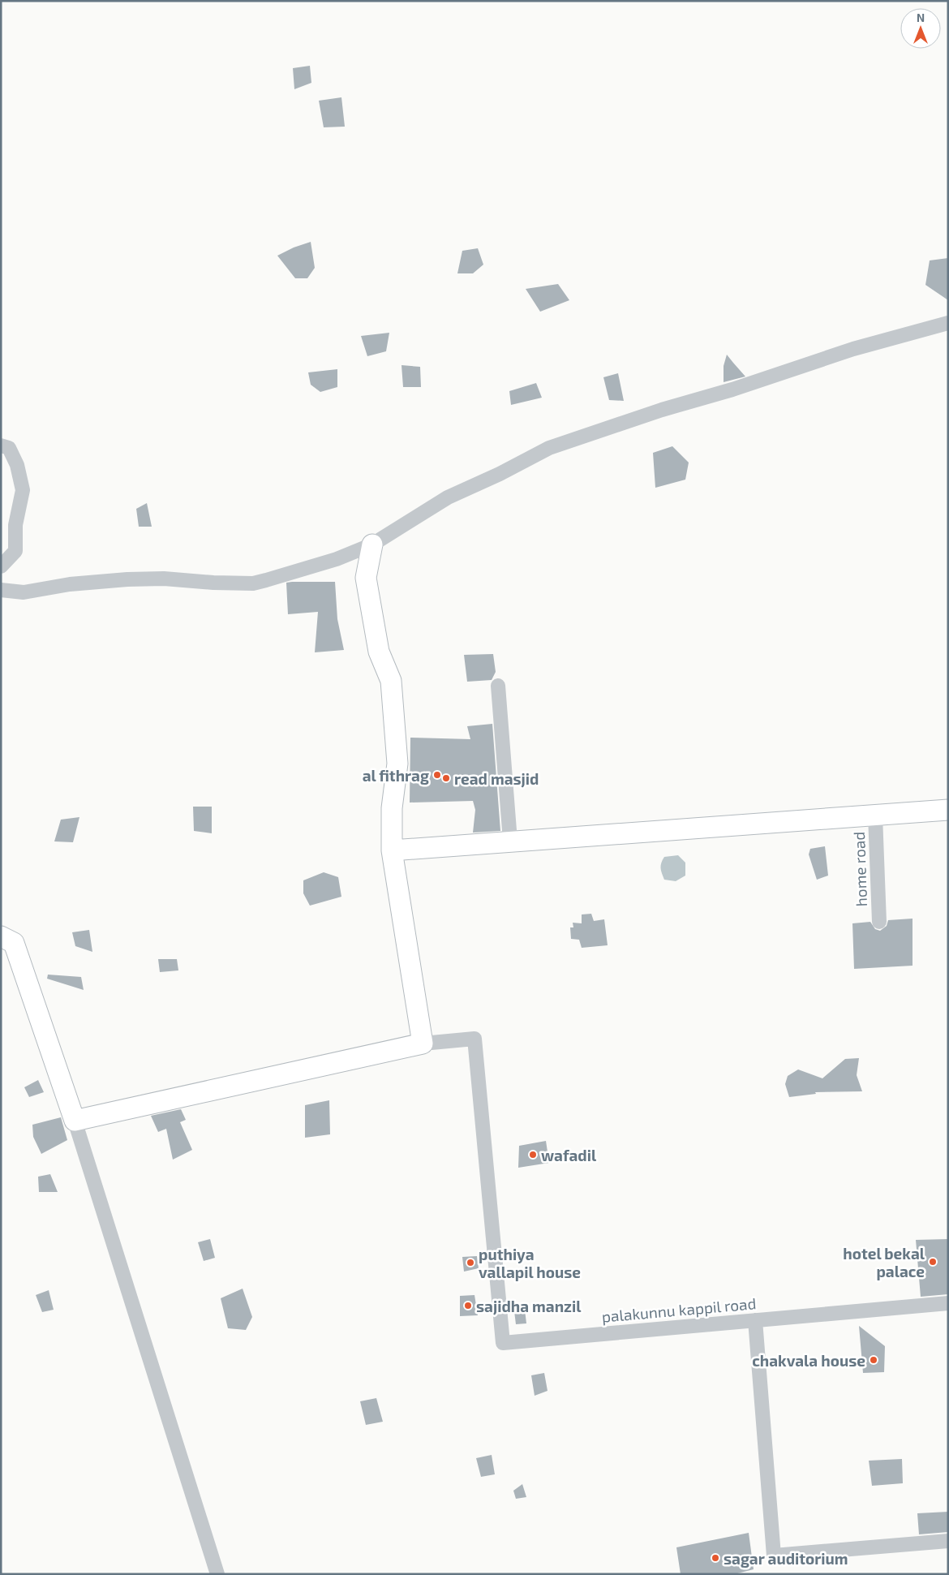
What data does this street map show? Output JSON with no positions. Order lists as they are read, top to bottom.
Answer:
{
  "streets": {
    "street": ["home road", "palakunnu kappil road"]
  },
  "places": [
    "al fithrag",
    "read masjid",
    "wafadil",
    "hotel bekal palace",
    "puthiya vallapil house",
    "sajidha manzil",
    "chakvala house",
    "sagar auditorium"
  ],
  "north": "top"
}
